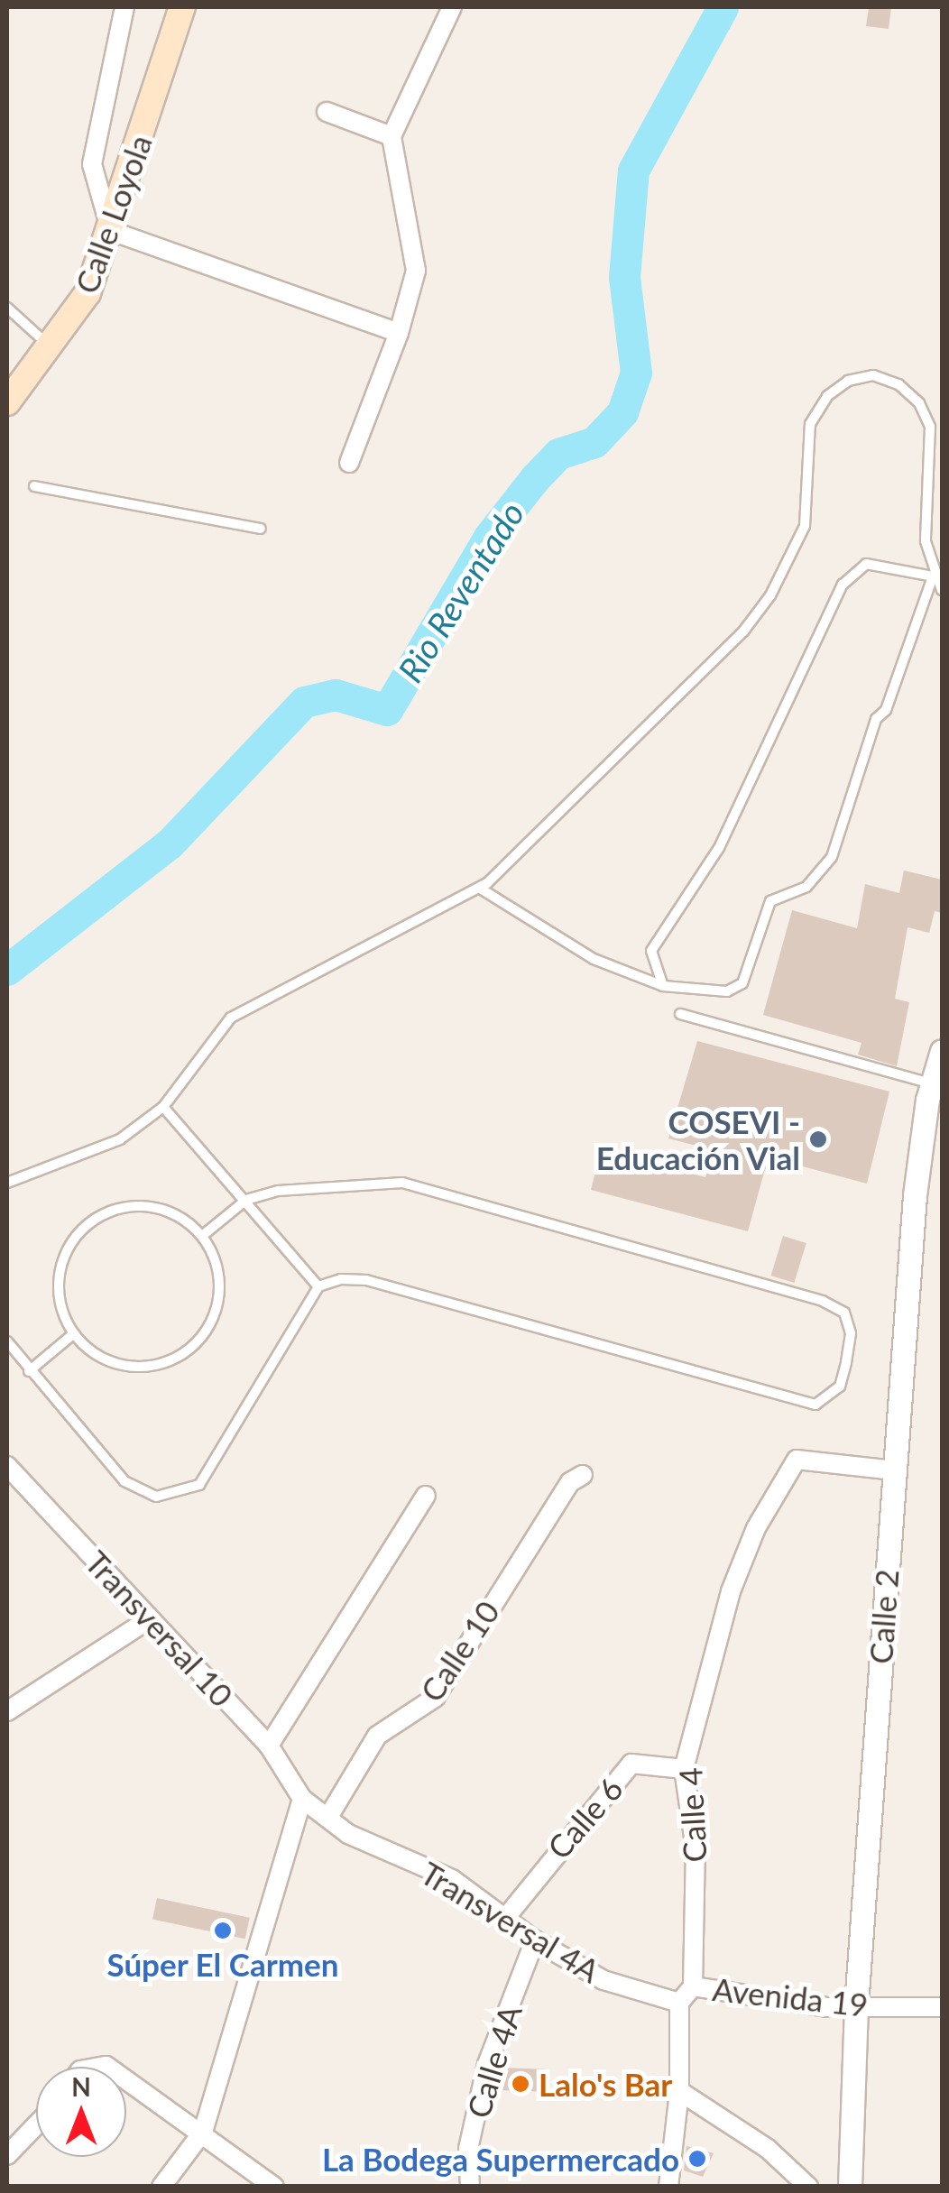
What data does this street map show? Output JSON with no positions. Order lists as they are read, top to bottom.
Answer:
{
  "streets": {
    "main road": ["Calle Loyola"],
    "street": [
      "Calle 2",
      "Transversal 10",
      "Calle 10",
      "Calle 4",
      "Calle 6",
      "Transversal 4A",
      "Avenida 19",
      "Calle 4A"
    ]
  },
  "crossings": [
    ["Calle 2", "Calle 4"],
    ["Calle 2", "Avenida 19"],
    ["Transversal 10", "Transversal 4A"],
    ["Calle 10", "Transversal 4A"],
    ["Calle 4", "Calle 6"],
    ["Calle 4", "Avenida 19"],
    ["Calle 6", "Transversal 4A"],
    ["Transversal 4A", "Calle 4A"]
  ],
  "water": ["Rio Reventado"],
  "places": [
    "COSEVI - Educación Vial",
    "Súper El Carmen",
    "Lalo's Bar",
    "La Bodega Supermercado"
  ],
  "north": "top"
}
